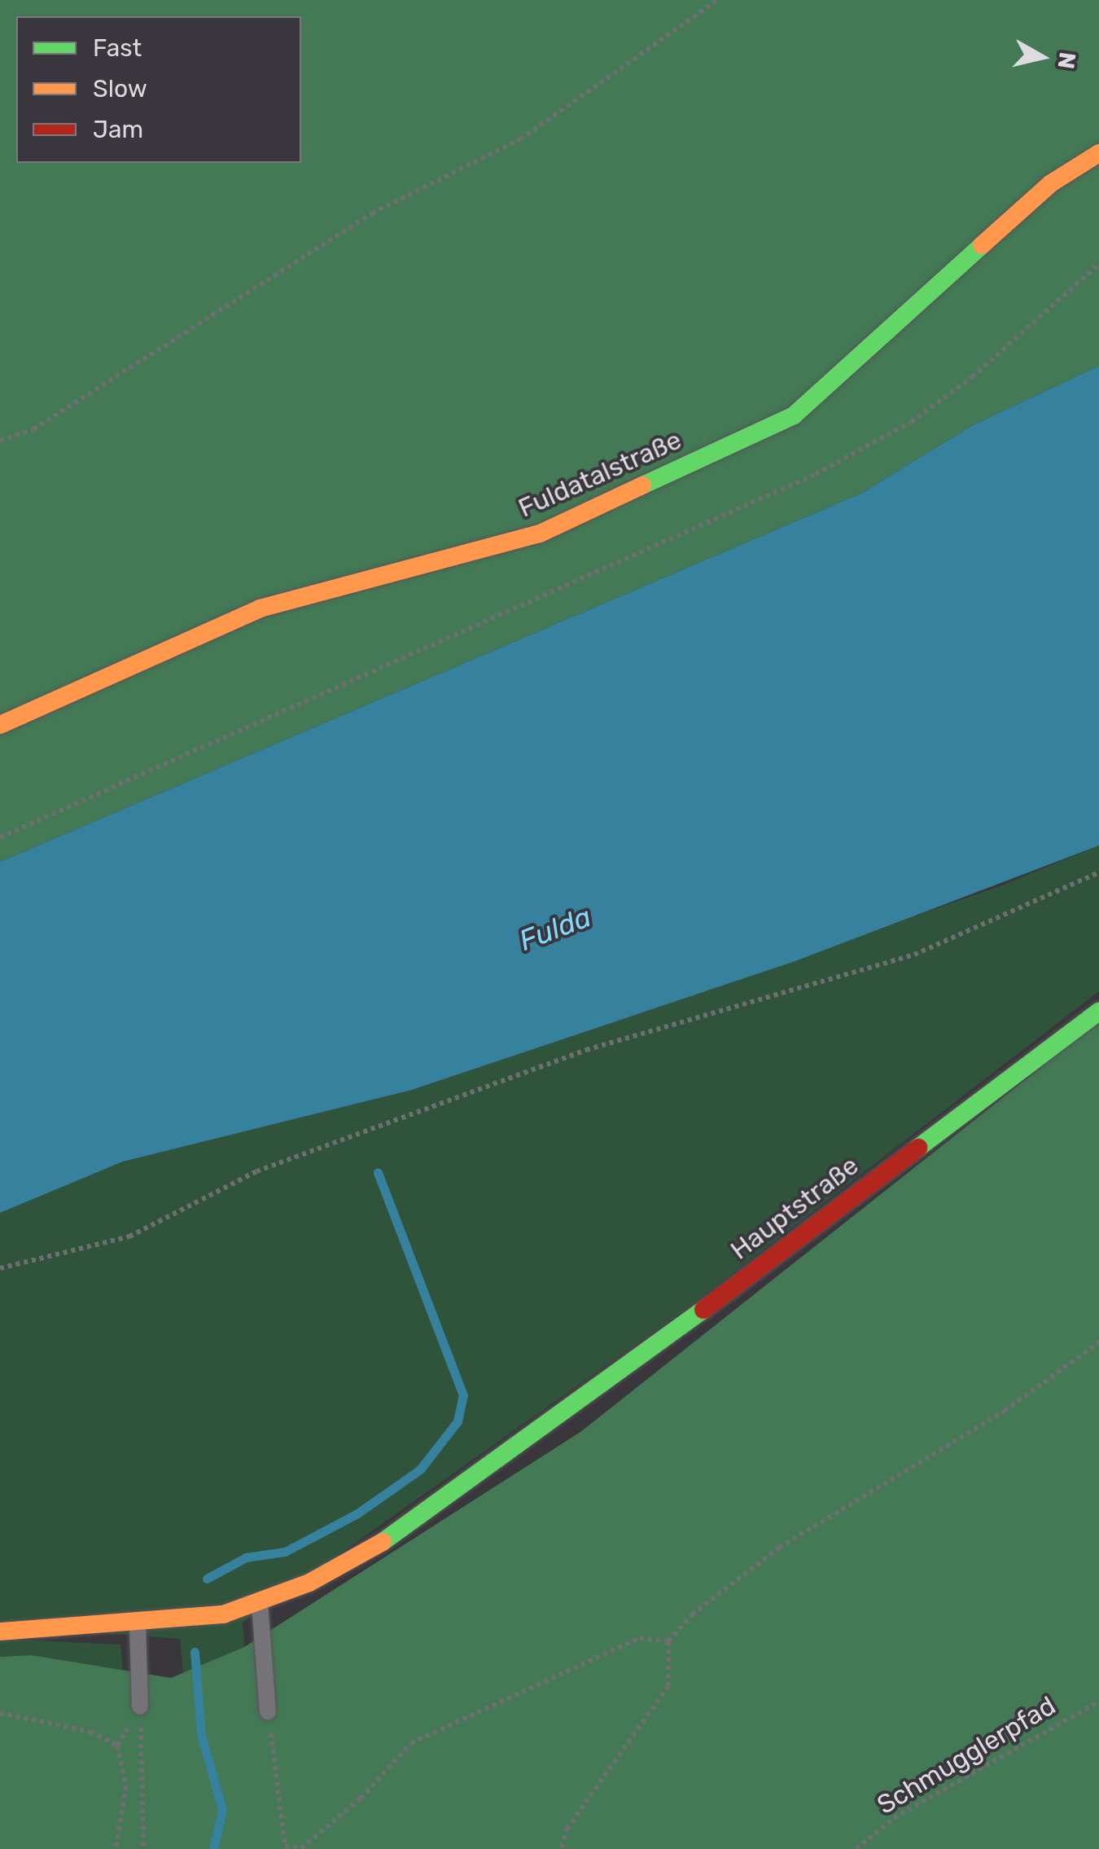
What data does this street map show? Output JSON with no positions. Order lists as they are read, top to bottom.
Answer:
{
  "streets": {
    "street": ["Fuldatalstraße", "Hauptstraße"],
    "path": ["Schmugglerpfad"]
  },
  "water": ["Fulda"],
  "legend": ["Fast", "Slow", "Jam"],
  "north": "right"
}
